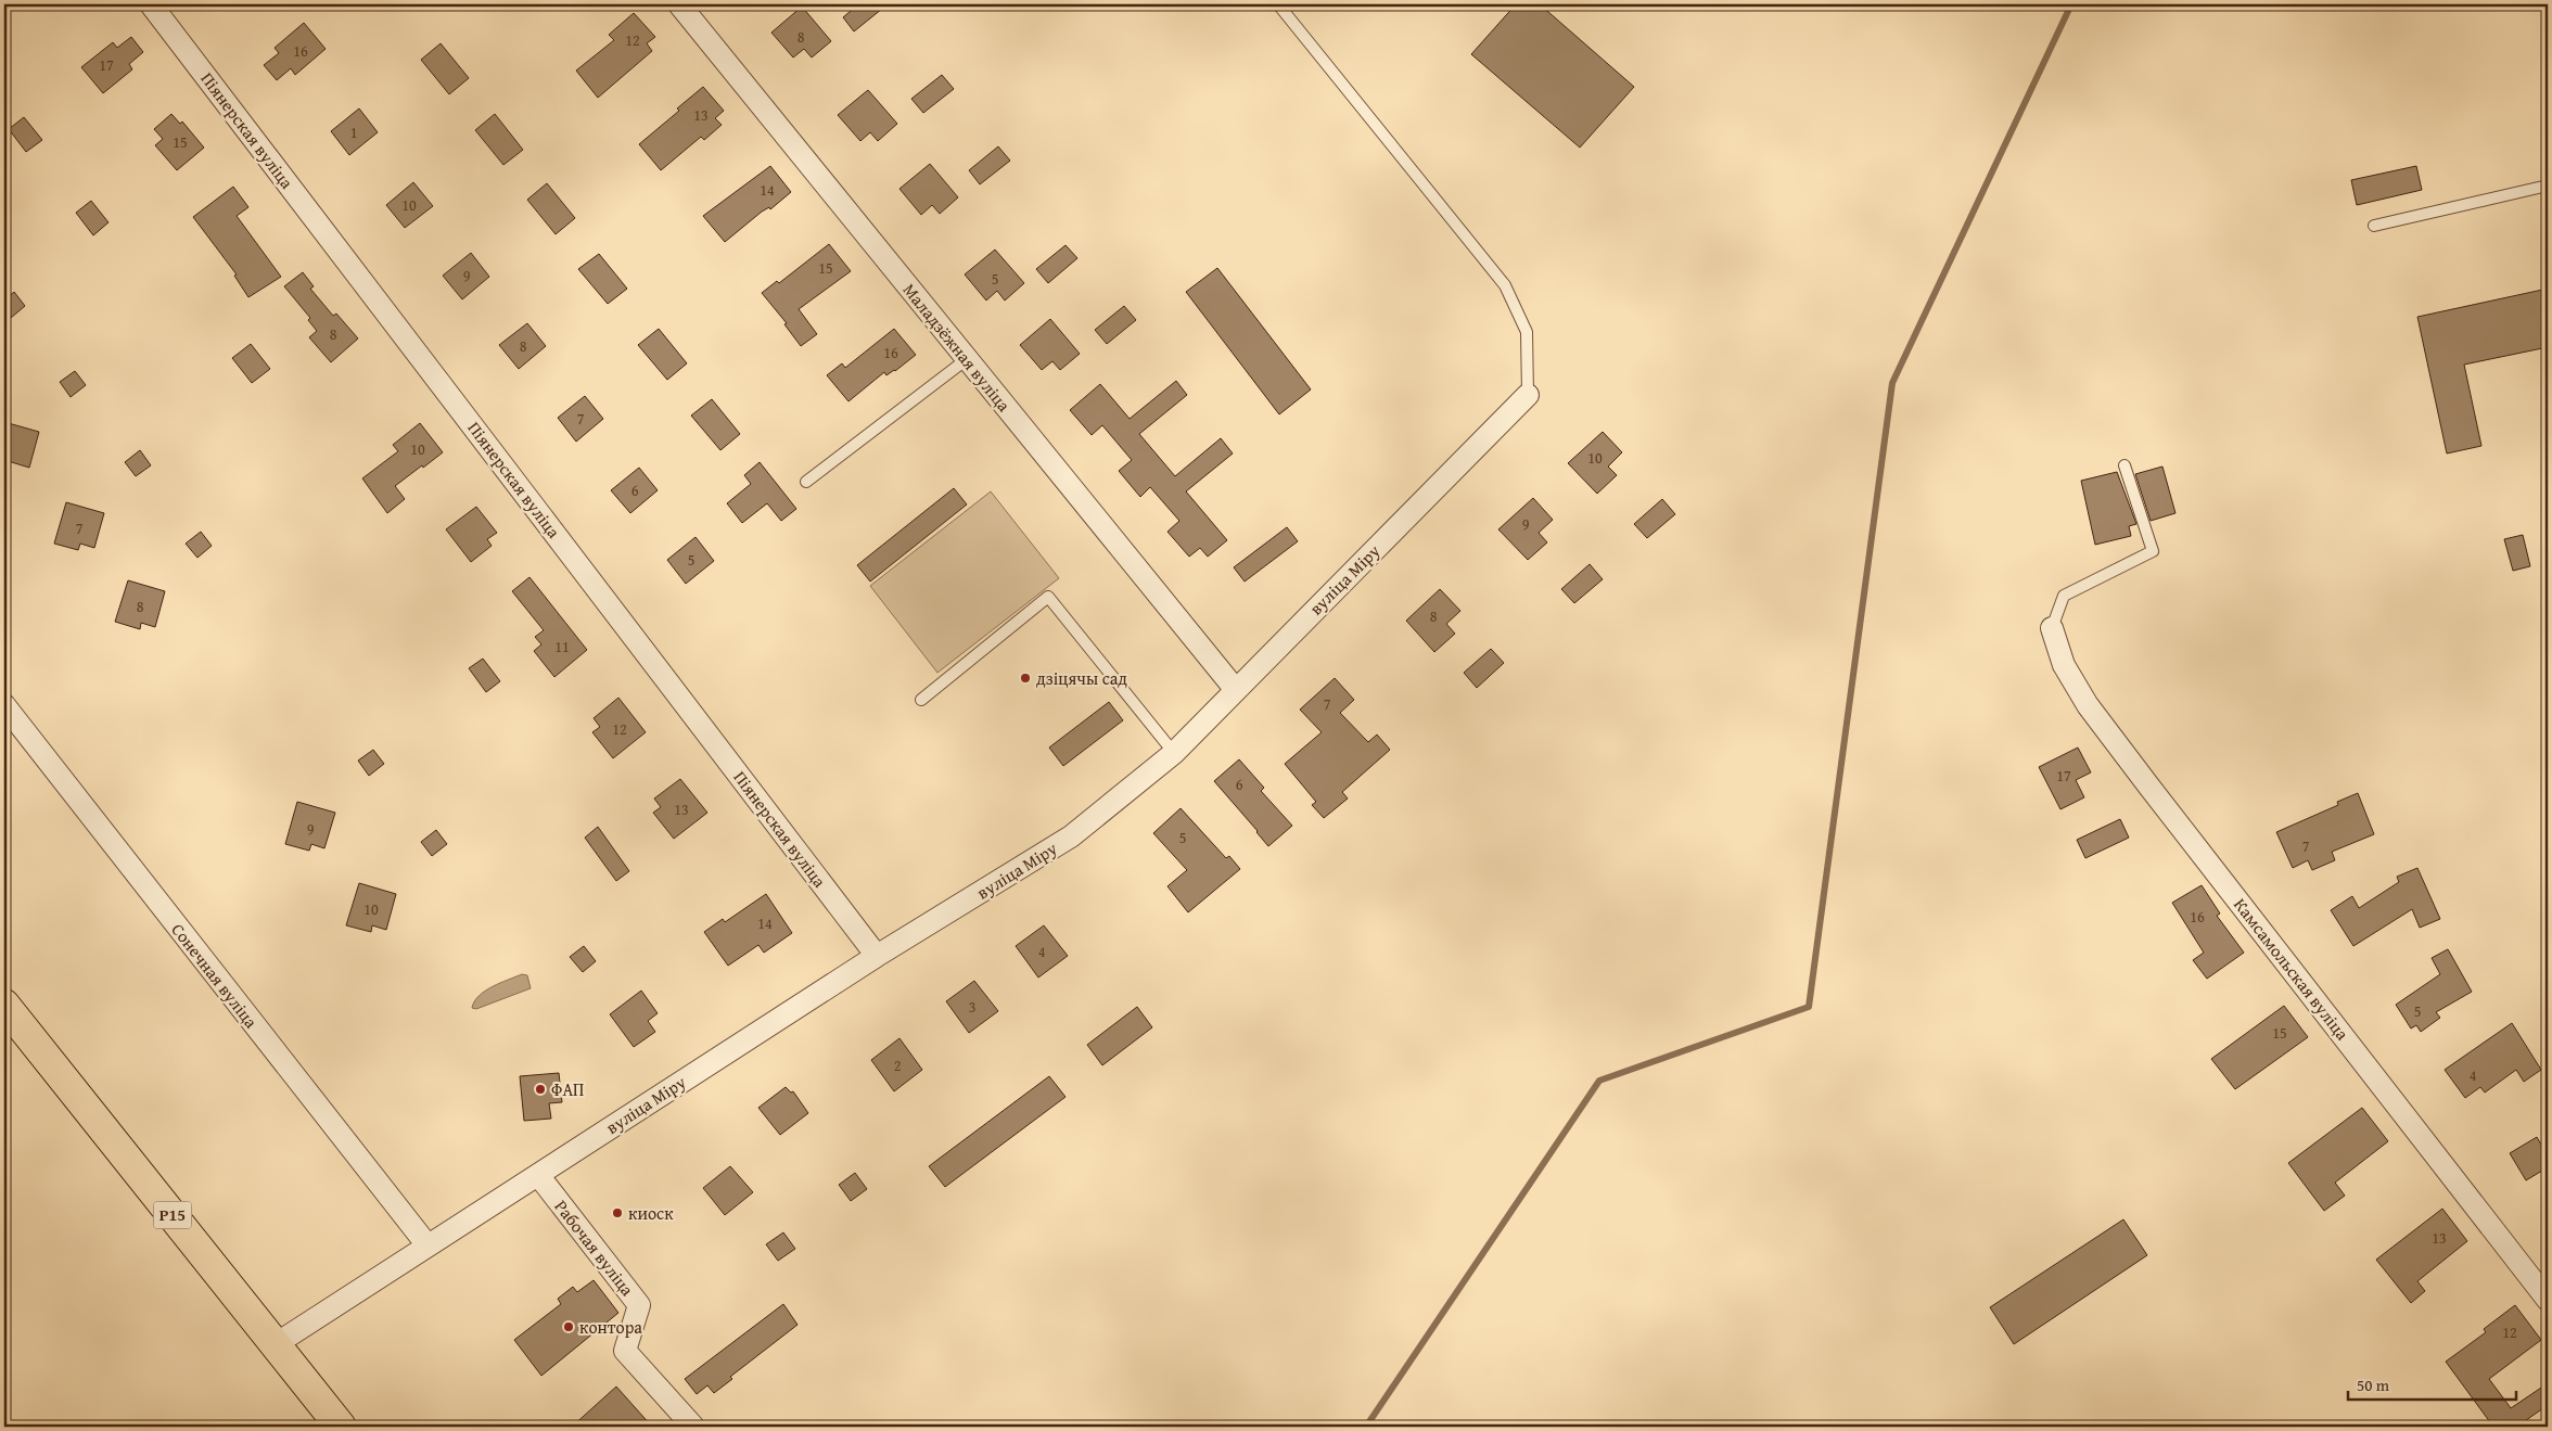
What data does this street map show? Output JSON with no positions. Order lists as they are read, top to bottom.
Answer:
{
  "streets": {
    "main road": ["Р15"],
    "street": [
      "Піянерская вуліца",
      "Маладзёжная вуліца",
      "вуліца Міру",
      "Камсамольская вуліца",
      "Сонечная вуліца",
      "Рабочая вуліца"
    ]
  },
  "crossings": [
    ["Піянерская вуліца", "вуліца Міру"],
    ["Маладзёжная вуліца", "вуліца Міру"],
    ["вуліца Міру", "Сонечная вуліца"],
    ["вуліца Міру", "Р15"],
    ["вуліца Міру", "Рабочая вуліца"]
  ],
  "places": [
    "дзіцячы сад",
    "ФАП",
    "киоск",
    "контора"
  ],
  "house_numbers": [
    "8",
    "12",
    "16",
    "17",
    "13",
    "1",
    "15",
    "14",
    "10",
    "15",
    "9",
    "5",
    "8",
    "8",
    "16",
    "7",
    "10",
    "10",
    "6",
    "9",
    "7",
    "5",
    "8",
    "8",
    "11",
    "7",
    "12",
    "17",
    "6",
    "13",
    "9",
    "5",
    "7",
    "10",
    "16",
    "14",
    "4",
    "3",
    "5",
    "15",
    "2",
    "4",
    "13",
    "12"
  ],
  "scale_bar": "50 m"
}
